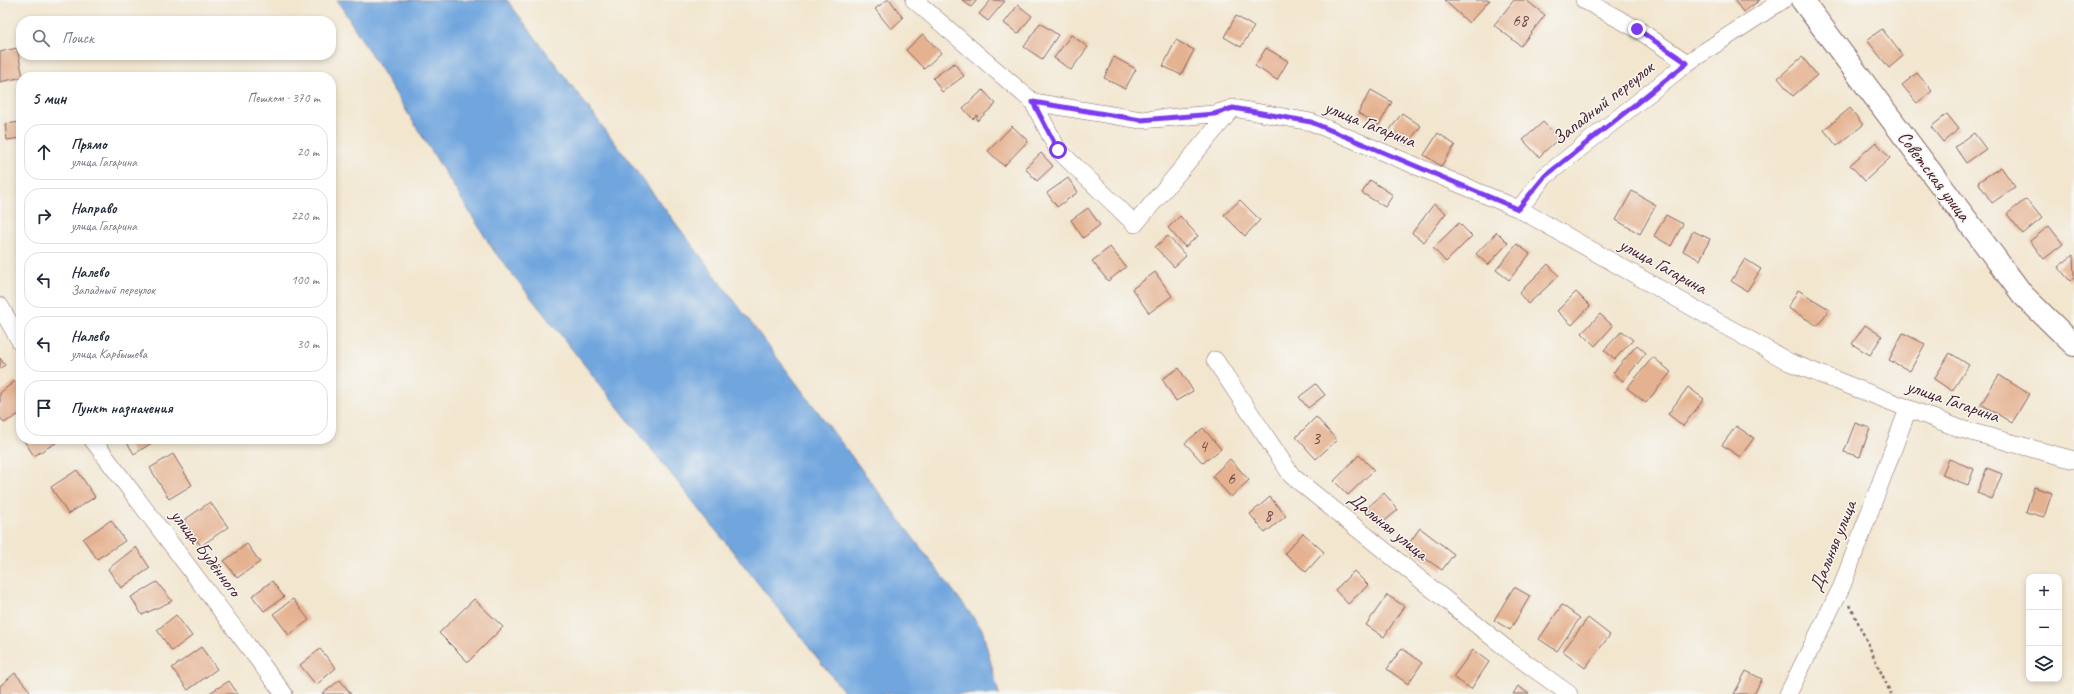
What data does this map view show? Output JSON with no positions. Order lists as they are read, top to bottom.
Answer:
{
  "streets": {
    "street": [
      "Западный переулок",
      "улица Гагарина",
      "Советская улица",
      "Дальняя улица",
      "улица Будённого"
    ]
  },
  "crossings": [
    ["Западный переулок", "улица Гагарина"],
    ["улица Гагарина", "Дальняя улица"]
  ],
  "house_numbers": [
    "68",
    "3",
    "4",
    "6",
    "8"
  ],
  "page": {
    "search": "Поиск",
    "heading": ["5 мин", "Пешком · 370 m"],
    "list": [
      ["Прямо", "улица Гагарина", "20 m"],
      ["Направо", "улица Гагарина", "220 m"],
      ["Налево", "Западный переулок", "100 m"],
      ["Налево", "улица Карбышева", "30 m"],
      "Пункт назначения"
    ],
    "map_buttons": ["+", "−"]
  }
}
